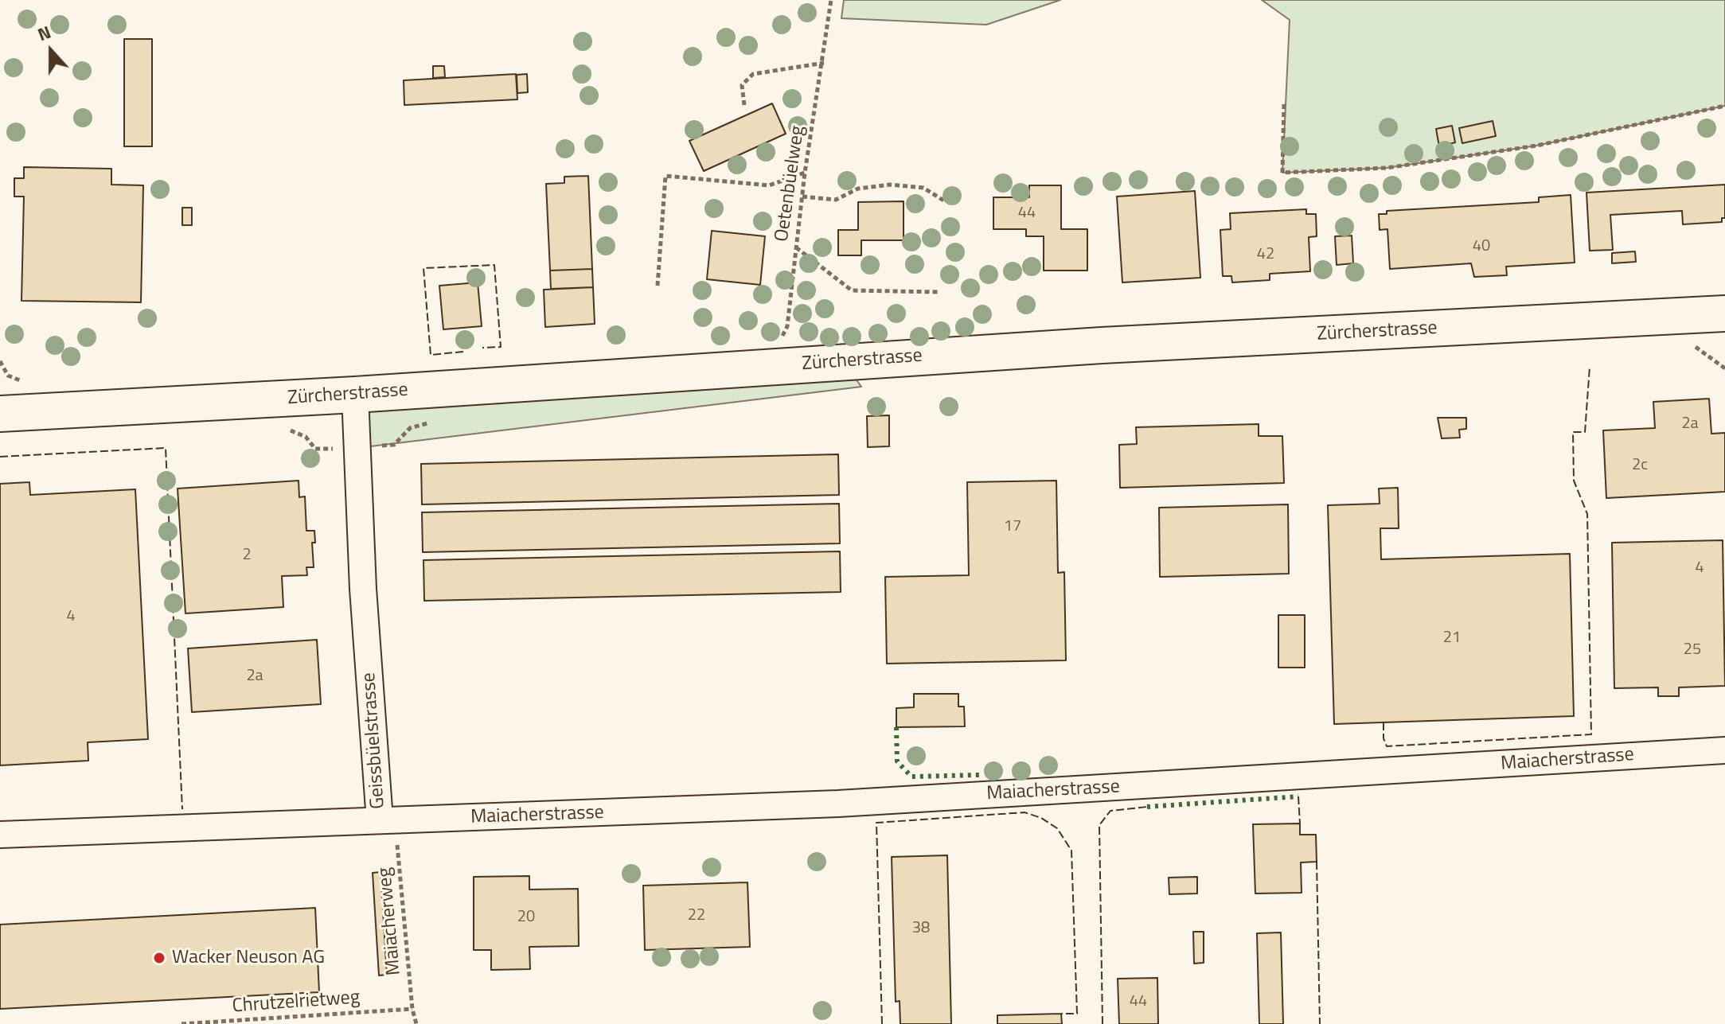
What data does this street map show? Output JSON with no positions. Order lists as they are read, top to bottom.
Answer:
{
  "streets": {
    "main road": ["Zürcherstrasse"],
    "street": ["Geissbüelstrasse", "Maiacherstrasse"],
    "path": ["Oetenbüelweg", "Maiacherweg", "Chrutzelrietweg"]
  },
  "crossings": [
    ["Oetenbüelweg", "Zürcherstrasse"],
    ["Zürcherstrasse", "Geissbüelstrasse"],
    ["Geissbüelstrasse", "Maiacherstrasse"],
    ["Geissbüelstrasse", "Maiacherweg"],
    ["Maiacherstrasse", "Maiacherweg"],
    ["Maiacherweg", "Chrutzelrietweg"]
  ],
  "places": ["Wacker Neuson AG"],
  "house_numbers": [
    "44",
    "40",
    "42",
    "2a",
    "2c",
    "17",
    "2",
    "4",
    "4",
    "21",
    "25",
    "2a",
    "22",
    "20",
    "38",
    "44"
  ],
  "north": "top"
}
